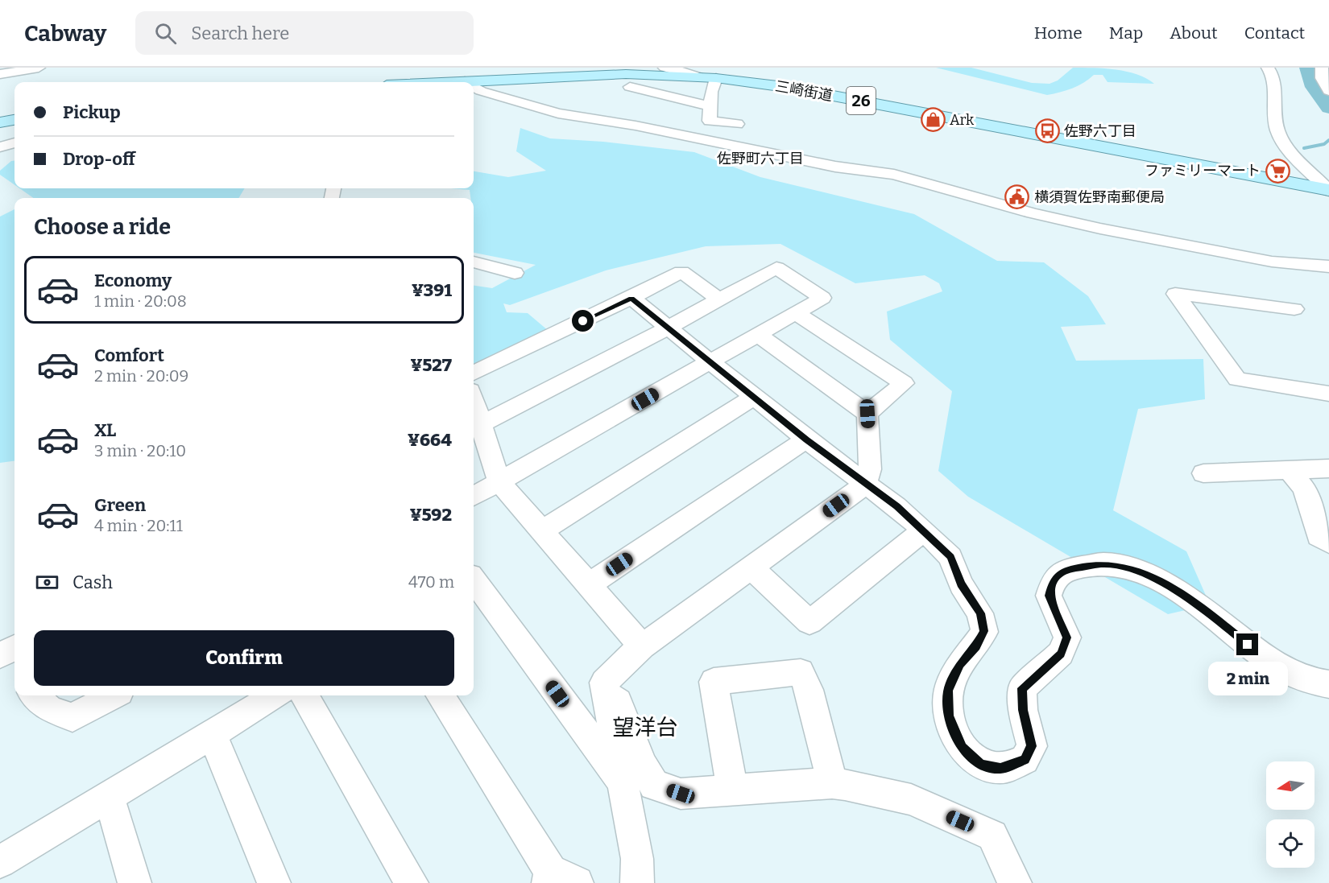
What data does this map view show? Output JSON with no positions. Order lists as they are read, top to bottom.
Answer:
{
  "streets": {
    "main road": ["三崎街道", "26"]
  },
  "districts": ["佐野町六丁目", "望洋台"],
  "places": {
    "shop": ["Ark"],
    "bus stop": ["佐野六丁目"],
    "supermarket": ["ファミリーマート"],
    "public building": ["横須賀佐野南郵便局"]
  },
  "north": "left",
  "page": {
    "header": "Cabway",
    "search": "Search here",
    "nav": [
      "Home",
      "Map",
      "About",
      "Contact"
    ],
    "banner": ["Pickup", "Drop-off"],
    "heading": "Choose a ride",
    "list": [
      {
        "name": "Economy",
        "note": "1 min · 20:08",
        "value": "¥391"
      },
      {
        "name": "Comfort",
        "note": "2 min · 20:09",
        "value": "¥527"
      },
      {
        "name": "XL",
        "note": "3 min · 20:10",
        "value": "¥664"
      },
      {
        "name": "Green",
        "note": "4 min · 20:11",
        "value": "¥592"
      }
    ],
    "pay": ["Cash", "470 m"],
    "buttons": "Confirm",
    "bubble": "2 min"
  }
}
